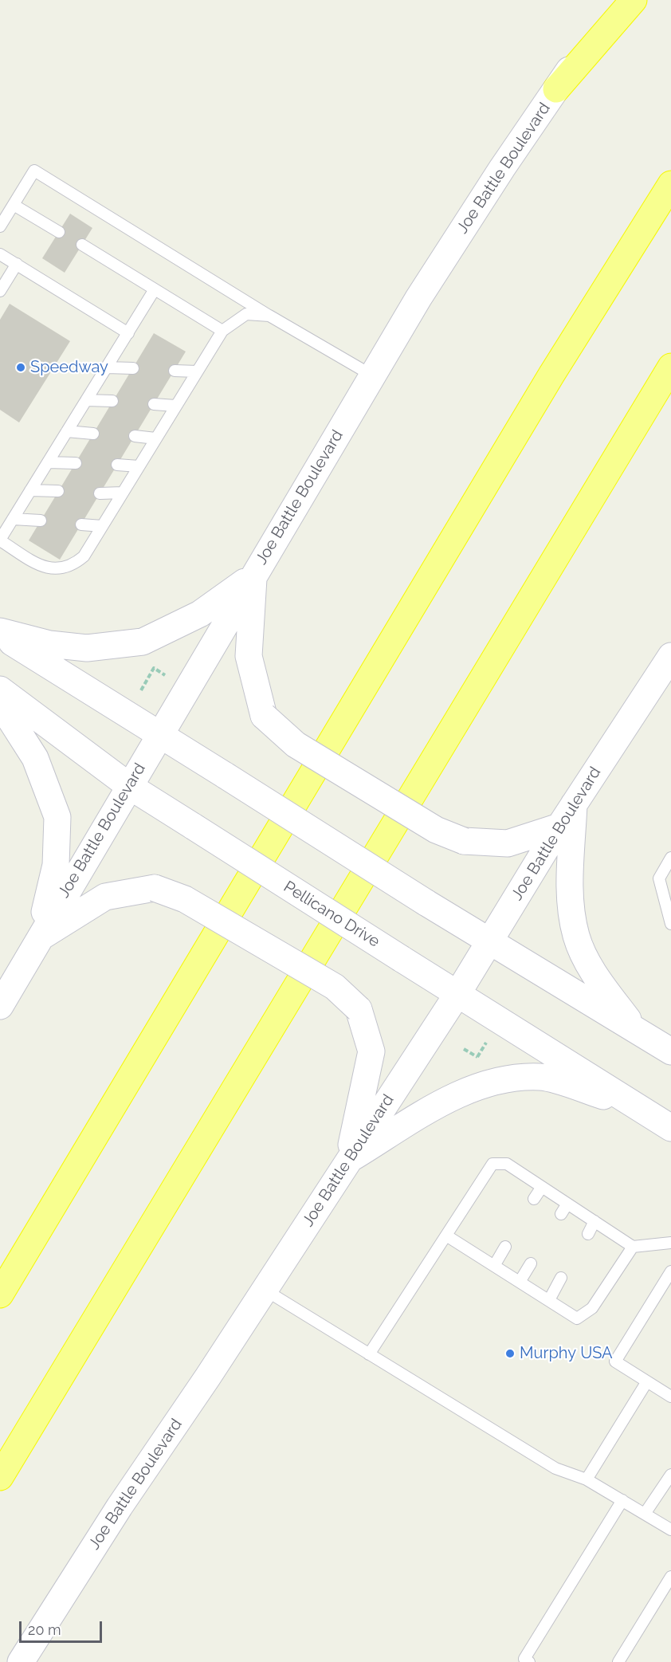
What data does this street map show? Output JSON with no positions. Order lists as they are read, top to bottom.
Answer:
{
  "streets": {
    "main road": ["Joe Battle Boulevard", "Pellicano Drive"]
  },
  "crossings": [
    ["Joe Battle Boulevard", "Pellicano Drive"]
  ],
  "places": ["Speedway", "Murphy USA"],
  "scale_bar": "20 m"
}
